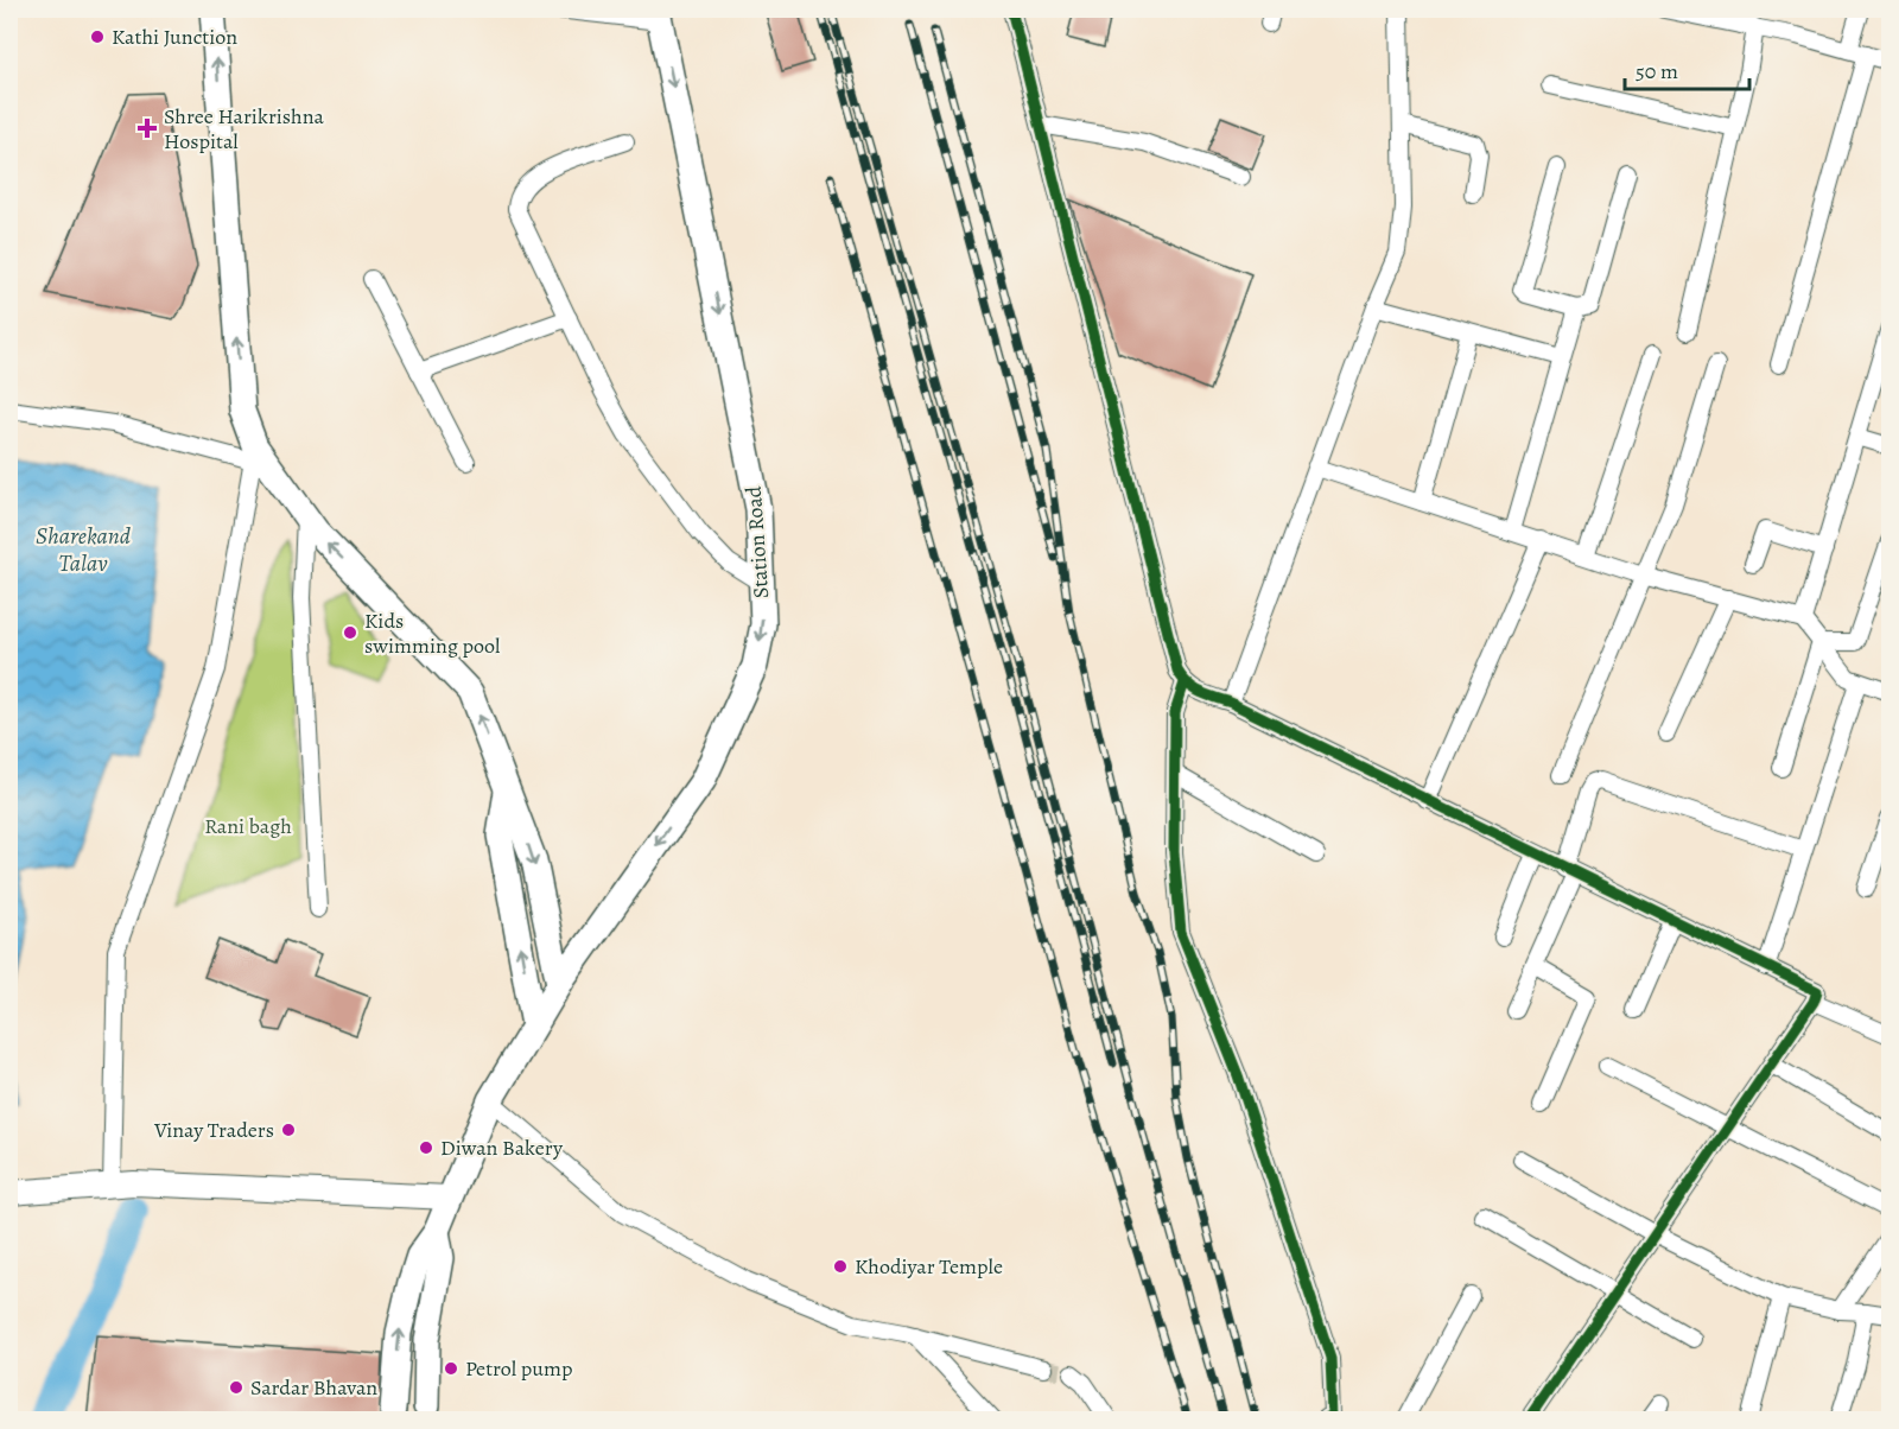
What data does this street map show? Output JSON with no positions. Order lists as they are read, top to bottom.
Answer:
{
  "streets": {
    "main road": ["Station Road"]
  },
  "water": ["Sharekand Talav"],
  "parks": ["Rani bagh"],
  "places": {
    "other": [
      "Kathi Junction",
      "Kids swimming pool",
      "Vinay Traders",
      "Diwan Bakery",
      "Khodiyar Temple",
      "Petrol pump",
      "Sardar Bhavan"
    ],
    "health": ["Shree Harikrishna Hospital"]
  },
  "scale_bar": "50 m"
}
